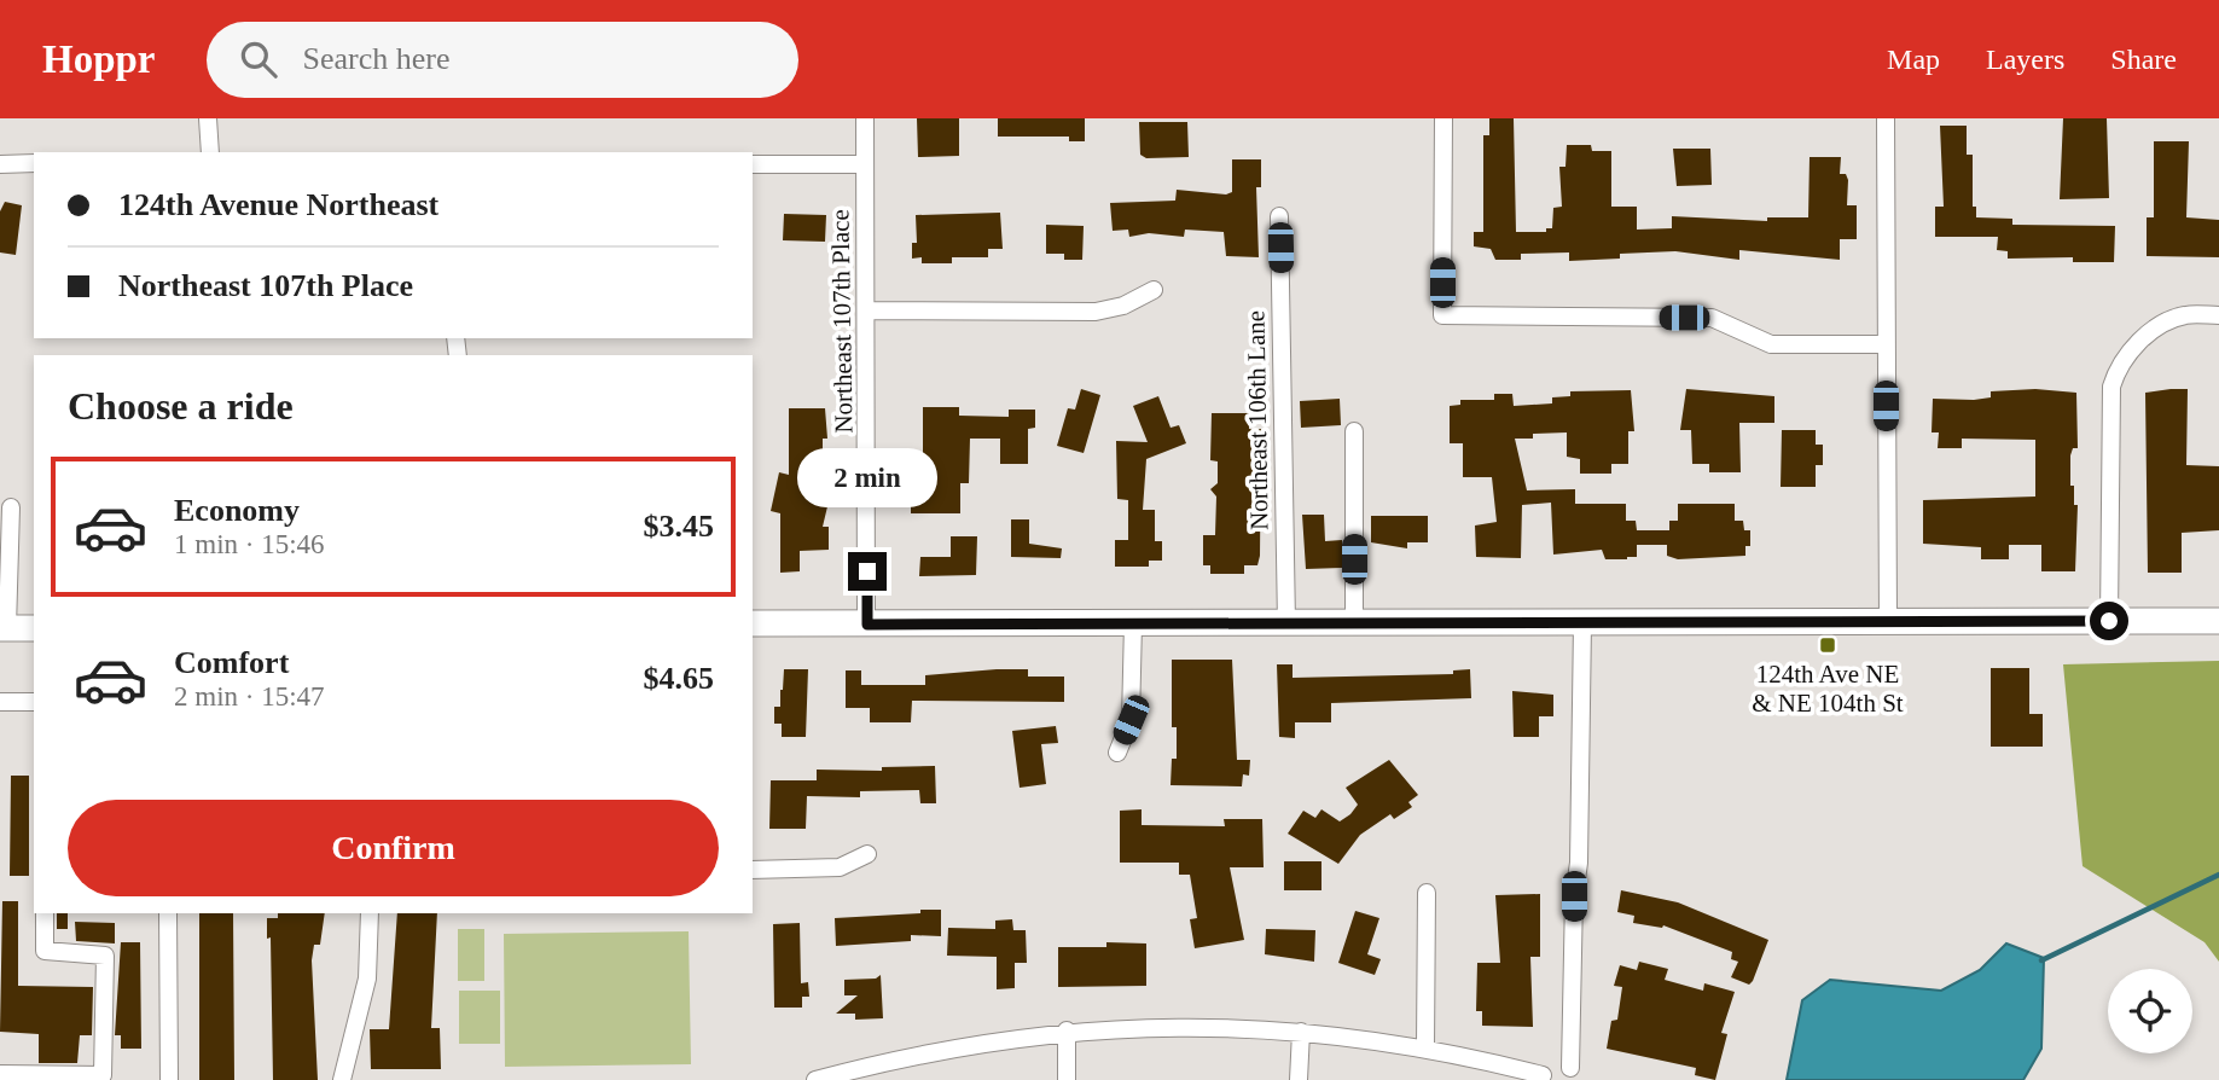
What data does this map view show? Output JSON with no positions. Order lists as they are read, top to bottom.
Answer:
{
  "streets": {
    "street": ["Northeast 107th Place", "Northeast 106th Lane"]
  },
  "places": {
    "transit": ["124th Ave NE & NE 104th St"]
  },
  "page": {
    "header": "Hoppr",
    "search": "Search here",
    "nav": ["Map", "Layers", "Share"],
    "banner": ["124th Avenue Northeast", "Northeast 107th Place"],
    "heading": "Choose a ride",
    "bubble": "2 min",
    "list": [
      {
        "name": "Economy",
        "note": "1 min · 15:46",
        "value": "$3.45"
      },
      {
        "name": "Comfort",
        "note": "2 min · 15:47",
        "value": "$4.65"
      }
    ],
    "buttons": "Confirm"
  }
}
